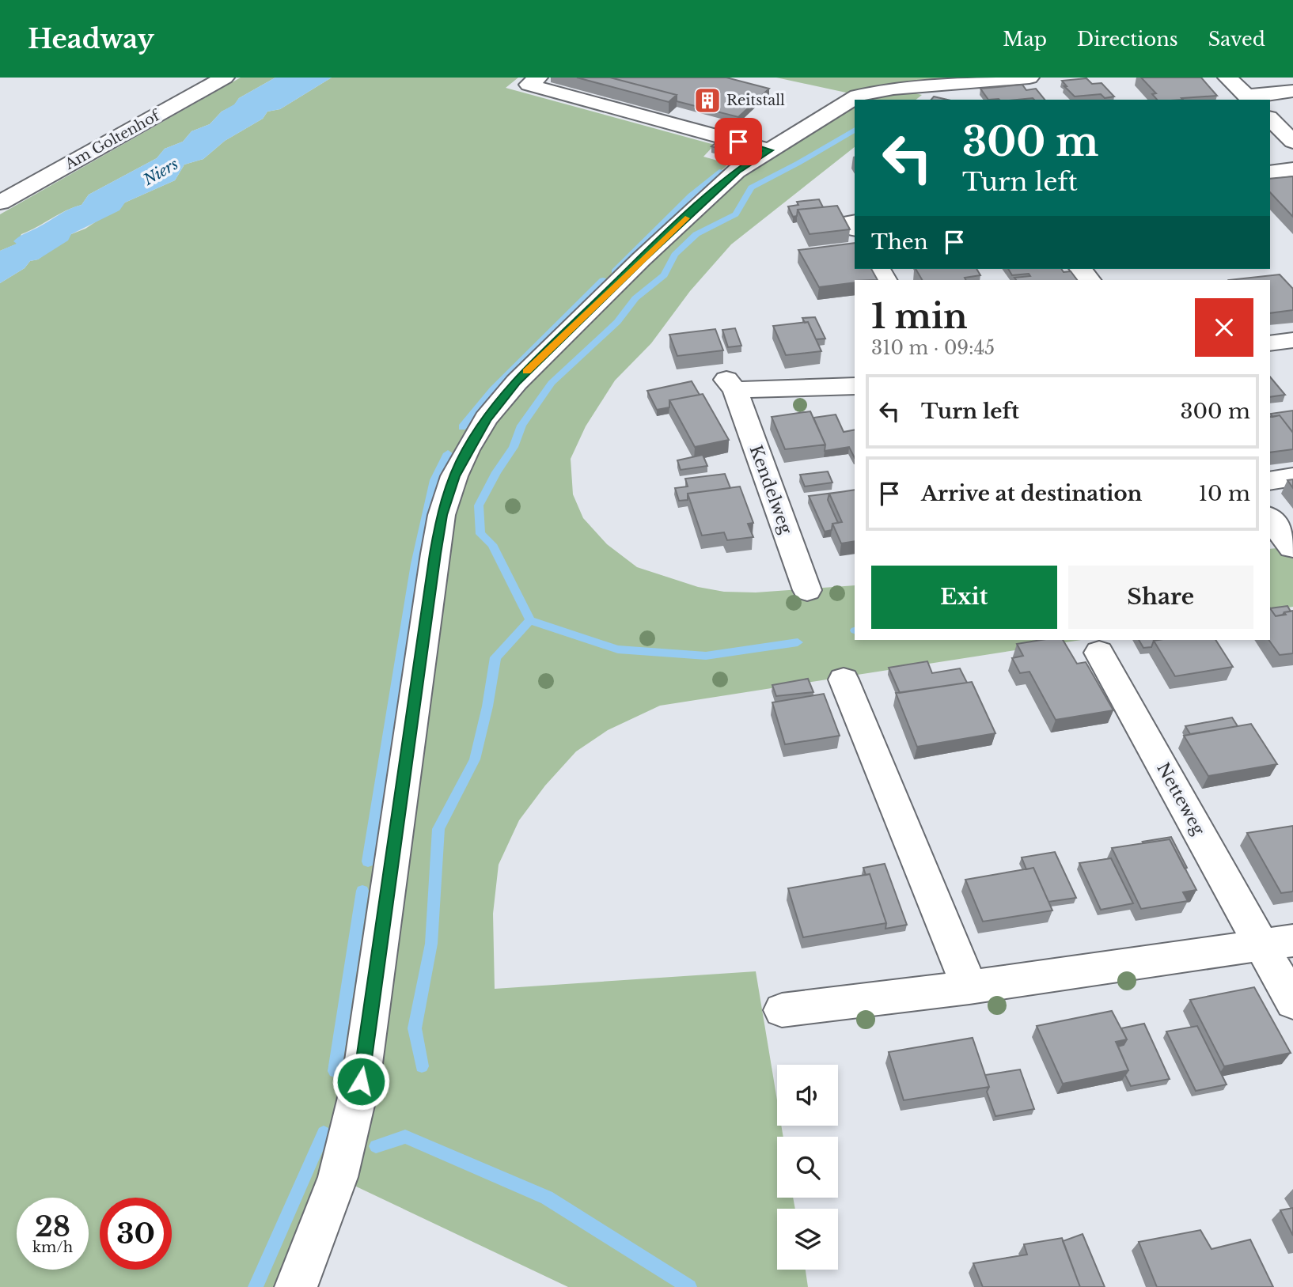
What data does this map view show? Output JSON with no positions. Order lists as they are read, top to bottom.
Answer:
{
  "streets": {
    "street": ["Am Goltenhof", "Kendelweg", "Netteweg"]
  },
  "water": ["Niers"],
  "places": {
    "building": ["Reitstall"]
  },
  "page": {
    "header": "Headway",
    "nav": ["Map", "Directions", "Saved"],
    "turn": ["300 m", "Turn left"],
    "then": "Then",
    "heading": ["1 min", "310 m · 09:45"],
    "list": [
      {
        "name": "Turn left",
        "value": "300 m"
      },
      {
        "name": "Arrive at destination",
        "value": "10 m"
      }
    ],
    "buttons": ["Exit", "Share"],
    "speed": "28 km/h",
    "limit": "30"
  }
}
